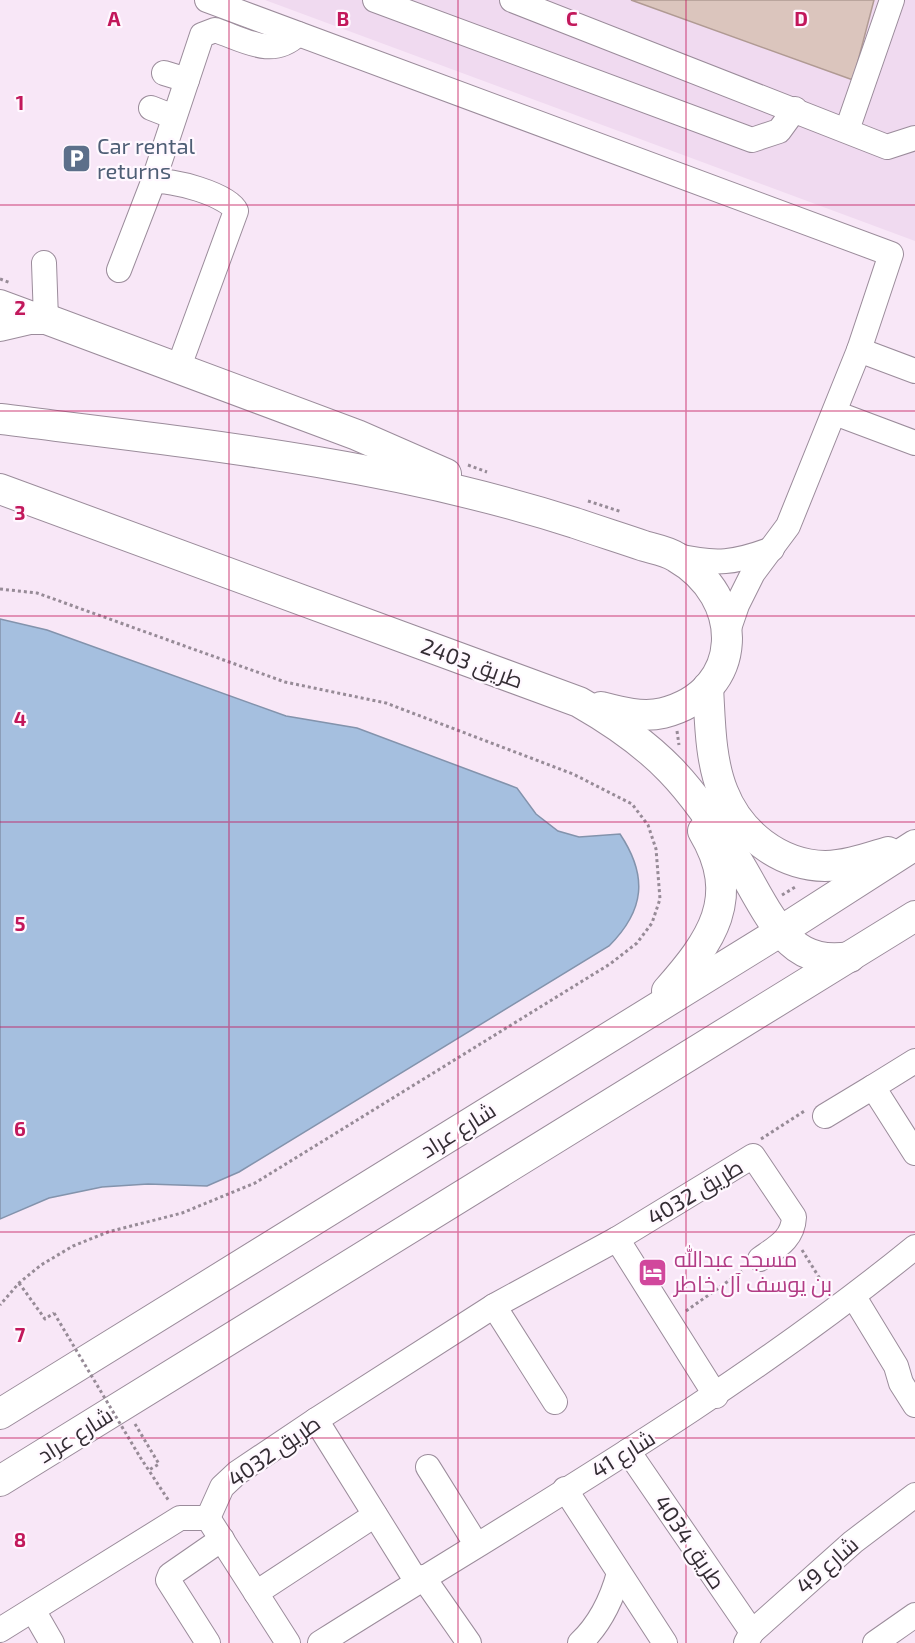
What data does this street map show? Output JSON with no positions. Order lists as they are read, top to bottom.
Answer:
{
  "streets": {
    "main road": ["طريق 2403", "شارع عراد"],
    "street": [
      "طريق 4032",
      "شارع 41",
      "طريق 4034",
      "شارع 49"
    ]
  },
  "crossings": [
    ["طريق 2403", "شارع عراد"],
    ["شارع 41", "طريق 4034"],
    ["طريق 4034", "شارع 49"]
  ],
  "places": {
    "parking": ["Car rental returns"],
    "hotel": ["مسجد عبدالله بن يوسف آل خاطر"]
  },
  "grid": {
    "columns": [
      "A",
      "B",
      "C",
      "D"
    ],
    "rows": [
      "1",
      "2",
      "3",
      "4",
      "5",
      "6",
      "7",
      "8"
    ]
  }
}
